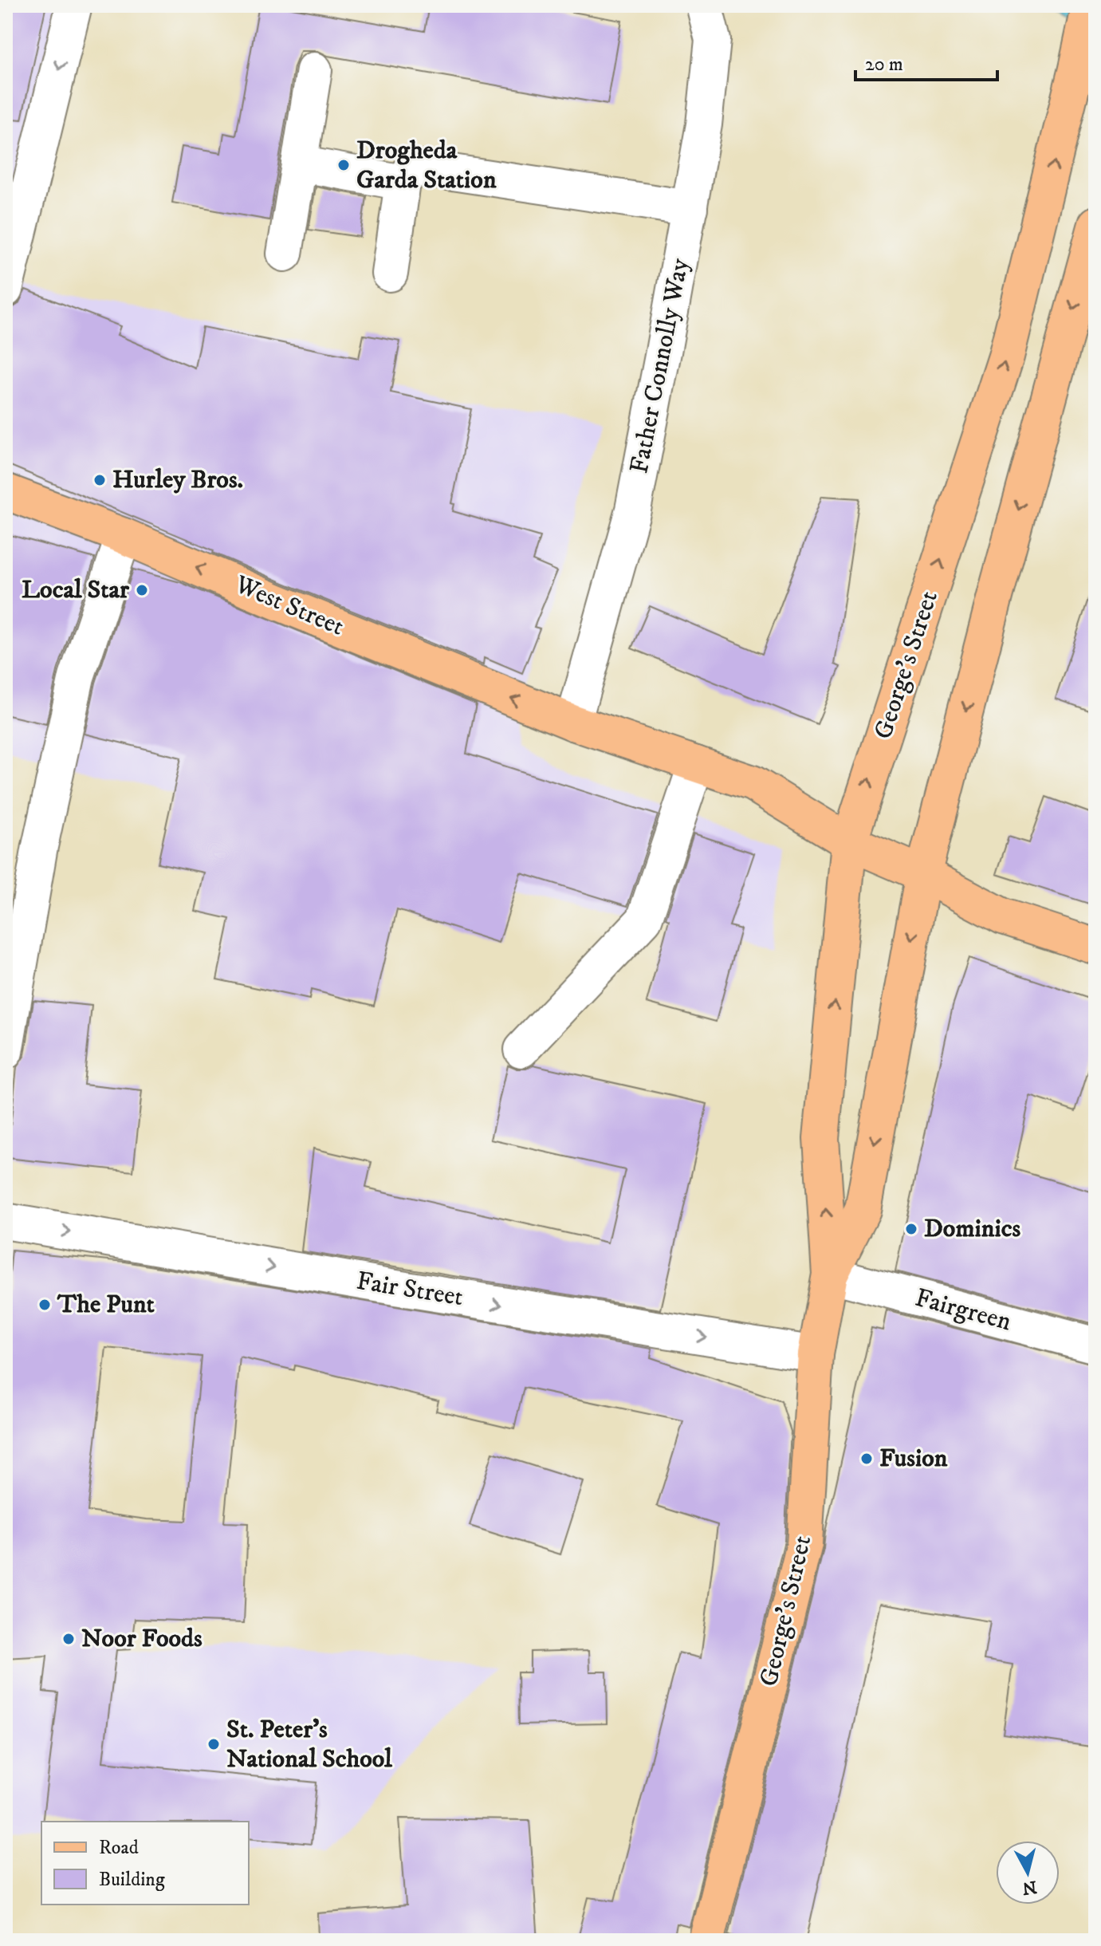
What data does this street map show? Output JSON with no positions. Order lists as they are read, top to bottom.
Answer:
{
  "streets": {
    "main road": ["West Street", "George's Street"],
    "street": ["Father Connolly Way", "Fair Street", "Fairgreen"]
  },
  "crossings": [
    ["Father Connolly Way", "West Street"],
    ["West Street", "George's Street"],
    ["George's Street", "Fair Street"],
    ["George's Street", "Fairgreen"]
  ],
  "one_way": ["West Street", "Fair Street"],
  "places": [
    "Drogheda Garda Station",
    "Hurley Bros.",
    "Local Star",
    "Dominics",
    "The Punt",
    "Fusion",
    "Noor Foods",
    "St. Peter's National School"
  ],
  "legend": ["Road", "Building"],
  "scale_bar": "20 m",
  "north": "bottom"
}
